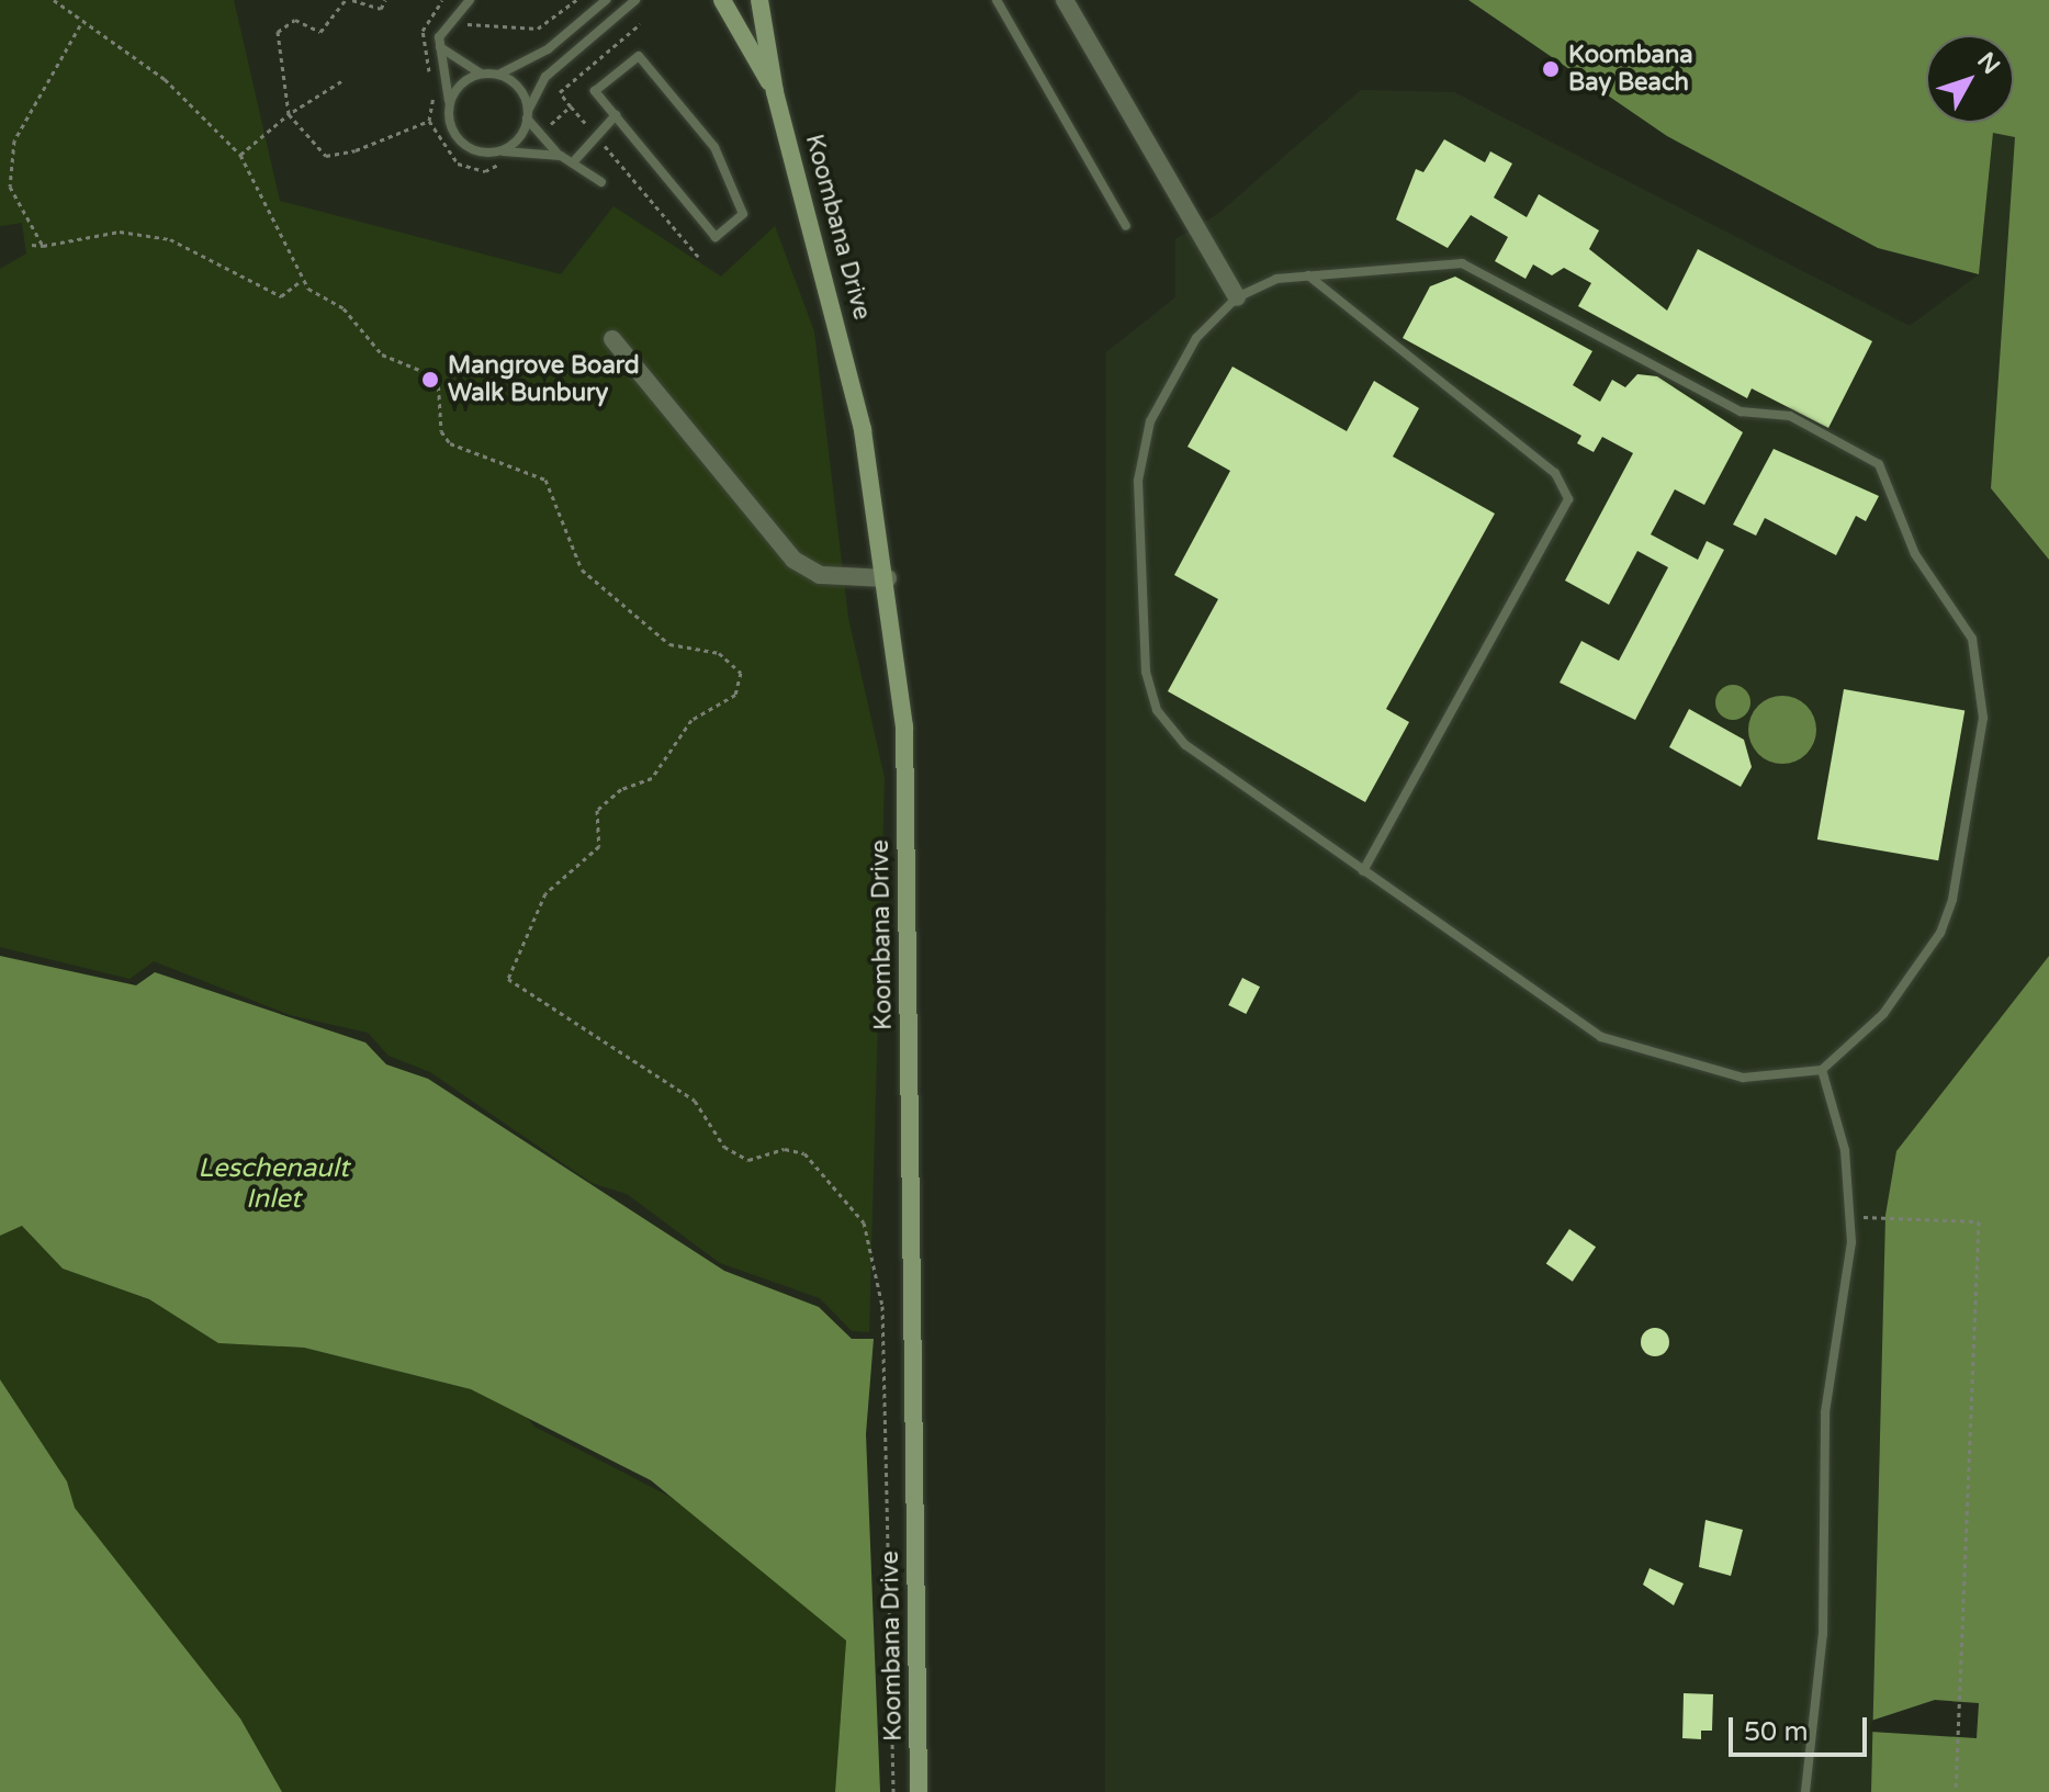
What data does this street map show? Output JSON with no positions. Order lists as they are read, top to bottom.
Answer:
{
  "streets": {
    "main road": ["Koombana Drive"]
  },
  "water": ["Leschenault Inlet"],
  "places": ["Koombana Bay Beach", "Mangrove Board Walk Bunbury"],
  "scale_bar": "50 m",
  "north": "top right"
}
